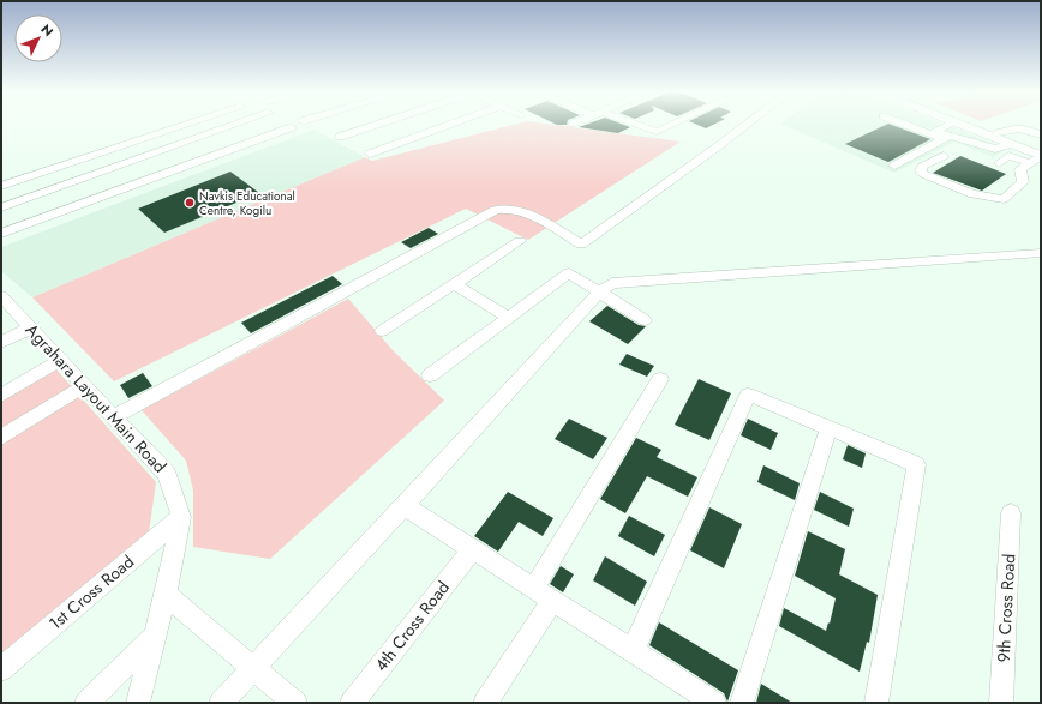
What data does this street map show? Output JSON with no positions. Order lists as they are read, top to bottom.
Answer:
{
  "streets": {
    "street": [
      "Agrahara Layout Main Road",
      "1st Cross Road",
      "9th Cross Road",
      "4th Cross Road"
    ]
  },
  "crossings": [
    ["Agrahara Layout Main Road", "1st Cross Road"]
  ],
  "places": ["Navkis Educational Centre, Kogilu"],
  "north": "top right"
}
